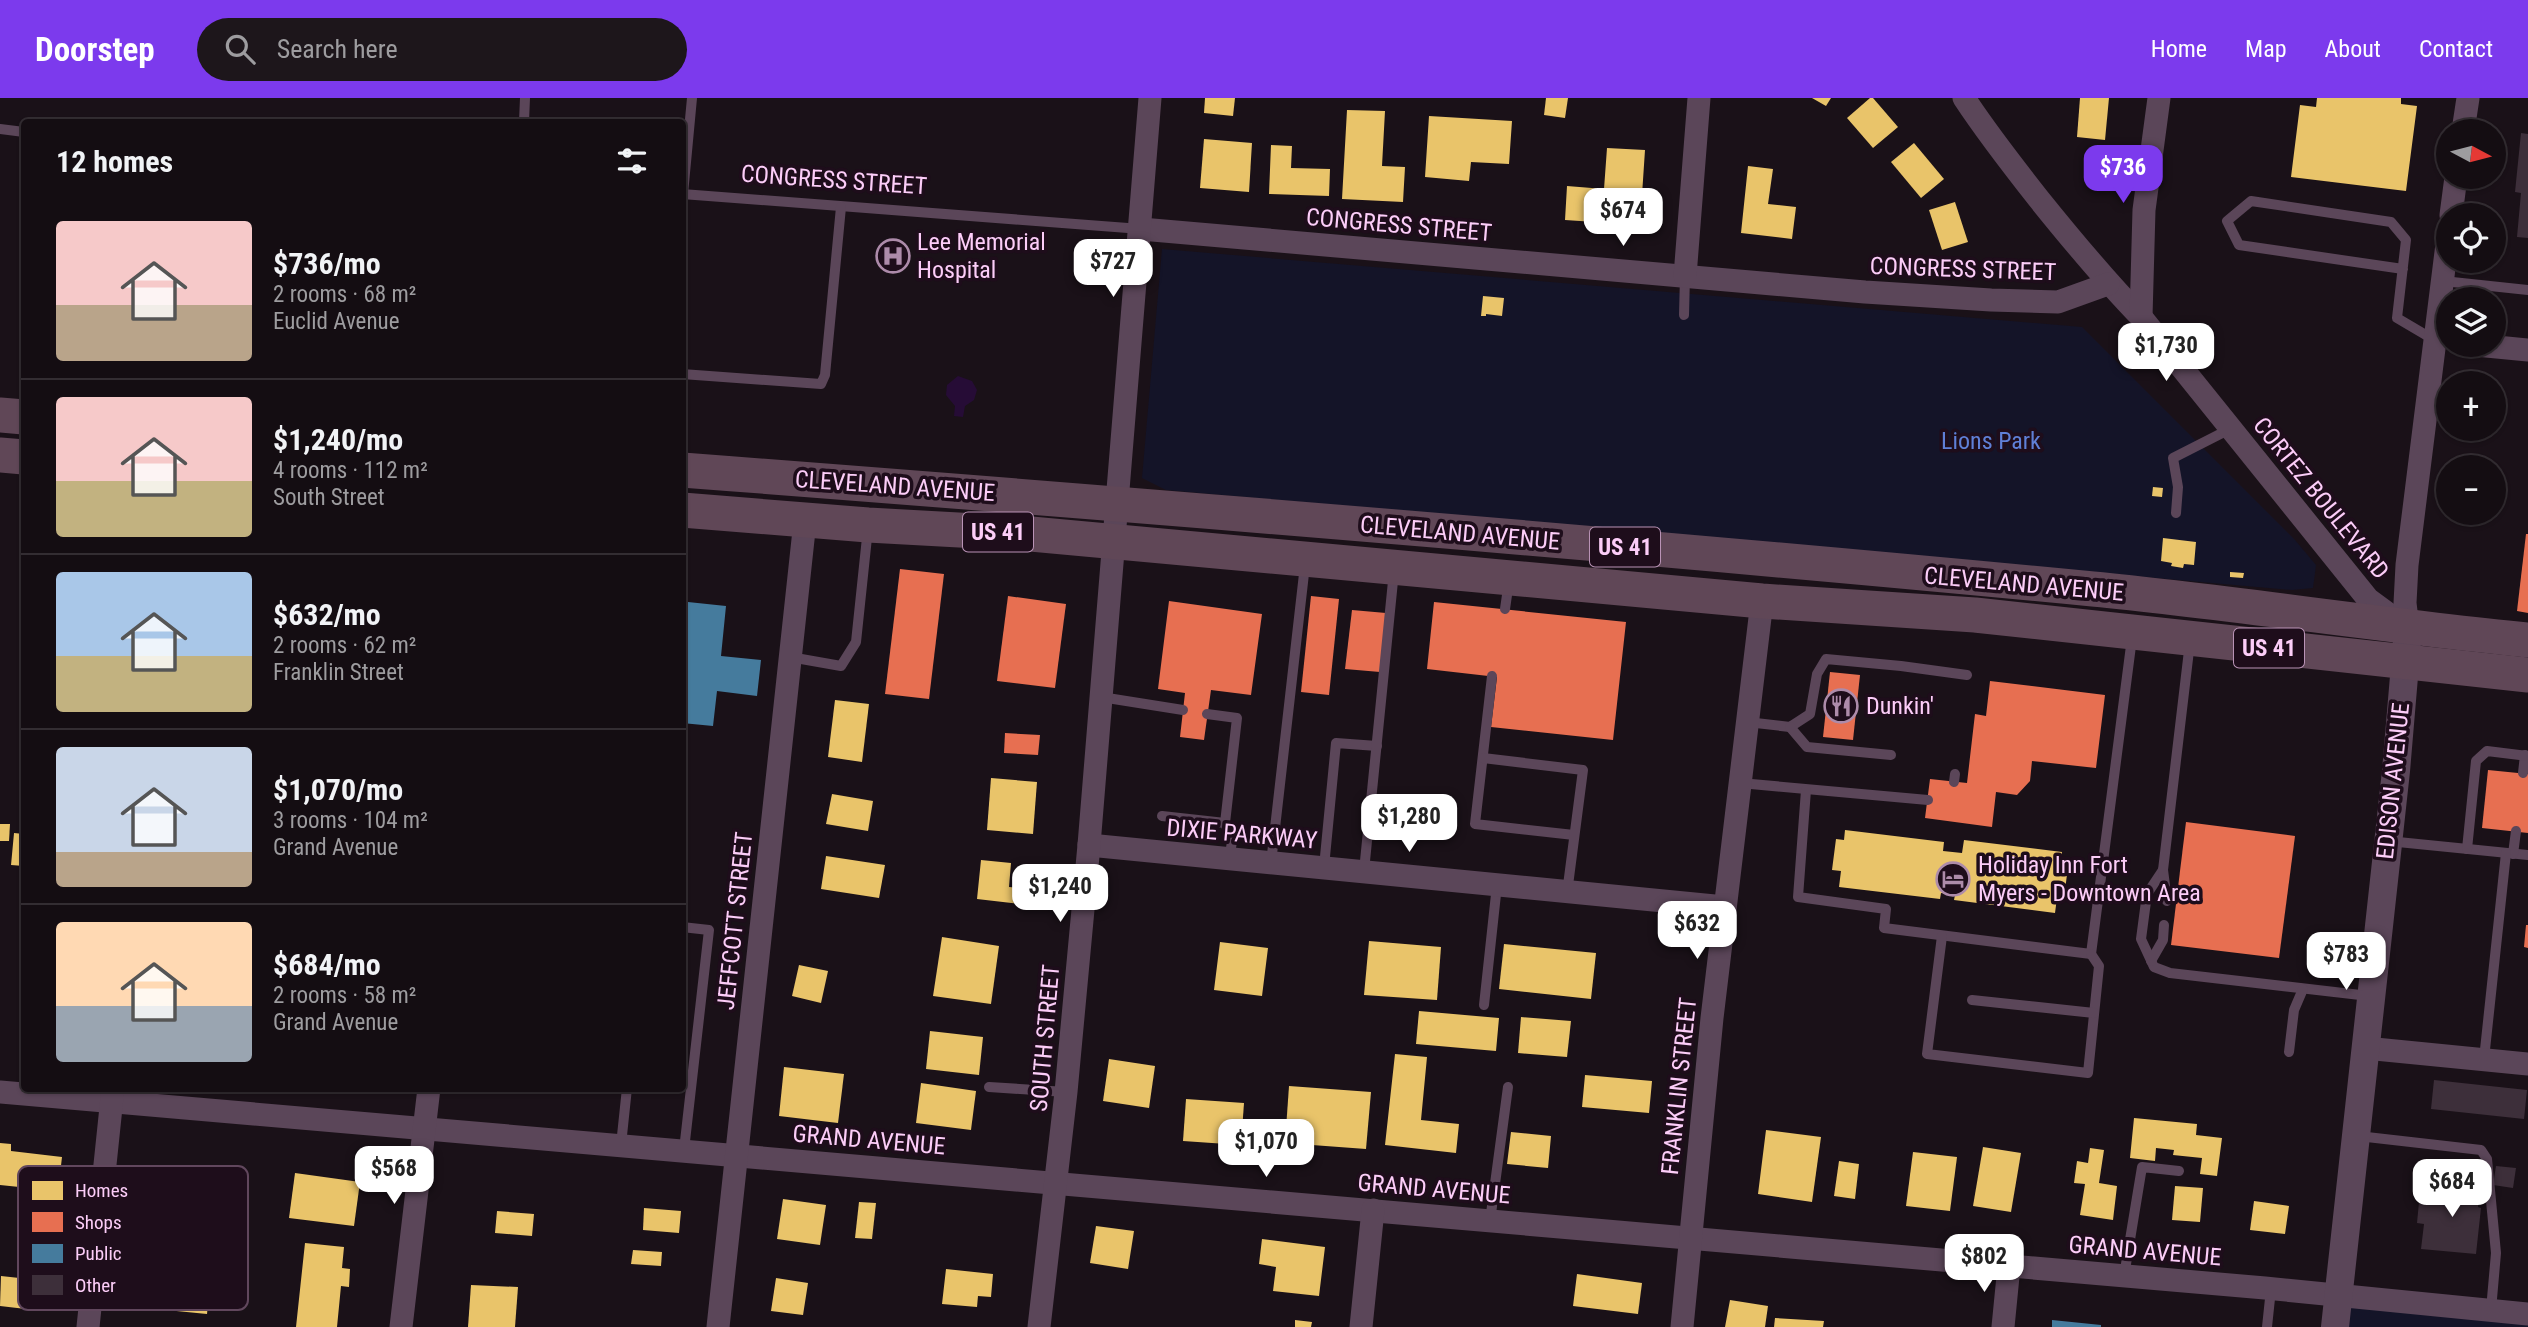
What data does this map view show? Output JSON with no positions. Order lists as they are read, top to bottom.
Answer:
{
  "streets": {
    "main road": ["CLEVELAND AVENUE", "US 41"],
    "street": [
      "CONGRESS STREET",
      "CORTEZ BOULEVARD",
      "EDISON AVENUE",
      "DIXIE PARKWAY",
      "JEFFCOTT STREET",
      "SOUTH STREET",
      "FRANKLIN STREET",
      "GRAND AVENUE"
    ]
  },
  "crossings": [
    ["CONGRESS STREET", "CORTEZ BOULEVARD"],
    ["CONGRESS STREET", "SOUTH STREET"],
    ["CLEVELAND AVENUE", "CORTEZ BOULEVARD"],
    ["CLEVELAND AVENUE", "EDISON AVENUE"],
    ["CLEVELAND AVENUE", "JEFFCOTT STREET"],
    ["CLEVELAND AVENUE", "SOUTH STREET"],
    ["CLEVELAND AVENUE", "FRANKLIN STREET"],
    ["CORTEZ BOULEVARD", "EDISON AVENUE"],
    ["EDISON AVENUE", "GRAND AVENUE"],
    ["DIXIE PARKWAY", "SOUTH STREET"],
    ["DIXIE PARKWAY", "FRANKLIN STREET"],
    ["JEFFCOTT STREET", "GRAND AVENUE"],
    ["SOUTH STREET", "GRAND AVENUE"],
    ["FRANKLIN STREET", "GRAND AVENUE"]
  ],
  "parks": ["Lions Park"],
  "places": {
    "hospital": ["Lee Memorial Hospital"],
    "restaurant": ["Dunkin'"],
    "hotel": ["Holiday Inn Fort Myers - Downtown Area"]
  },
  "legend": [
    "Homes",
    "Shops",
    "Public",
    "Other"
  ],
  "north": "right",
  "page": {
    "header": "Doorstep",
    "search": "Search here",
    "nav": [
      "Home",
      "Map",
      "About",
      "Contact"
    ],
    "map_buttons": ["+", "−"],
    "heading": "12 homes",
    "price": [
      "$736",
      "$674",
      "$727",
      "$1,730",
      "$1,280",
      "$1,240",
      "$632",
      "$783",
      "$1,070",
      "$568",
      "$684",
      "$802"
    ],
    "list": [
      {
        "name": "$736/mo",
        "note": "2 rooms · 68 m² · Euclid Avenue"
      },
      {
        "name": "$1,240/mo",
        "note": "4 rooms · 112 m² · South Street"
      },
      {
        "name": "$632/mo",
        "note": "2 rooms · 62 m² · Franklin Street"
      },
      {
        "name": "$1,070/mo",
        "note": "3 rooms · 104 m² · Grand Avenue"
      },
      {
        "name": "$684/mo",
        "note": "2 rooms · 58 m² · Grand Avenue"
      }
    ]
  }
}
